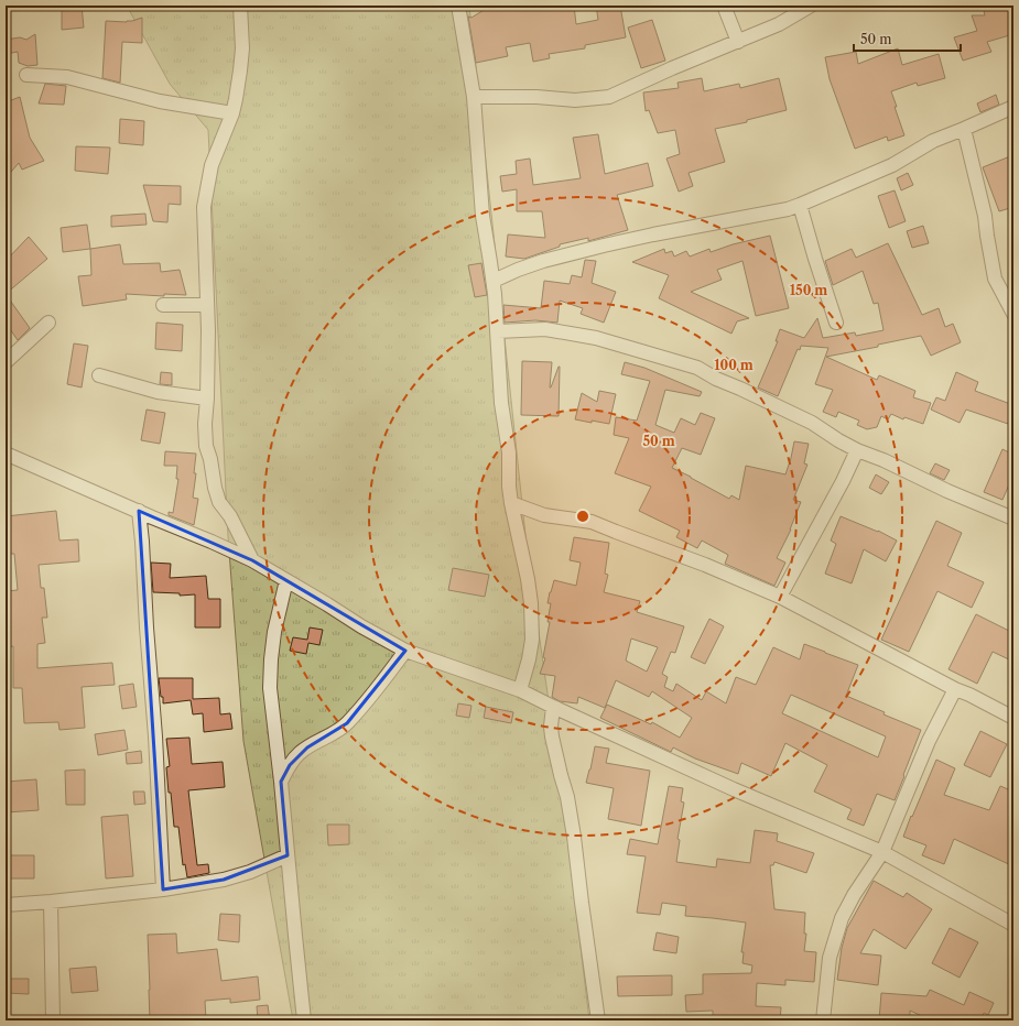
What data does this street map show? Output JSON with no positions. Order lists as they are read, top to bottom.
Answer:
{
  "scale_bar": "50 m",
  "rings": ["150 m", "100 m", "50 m"]
}
